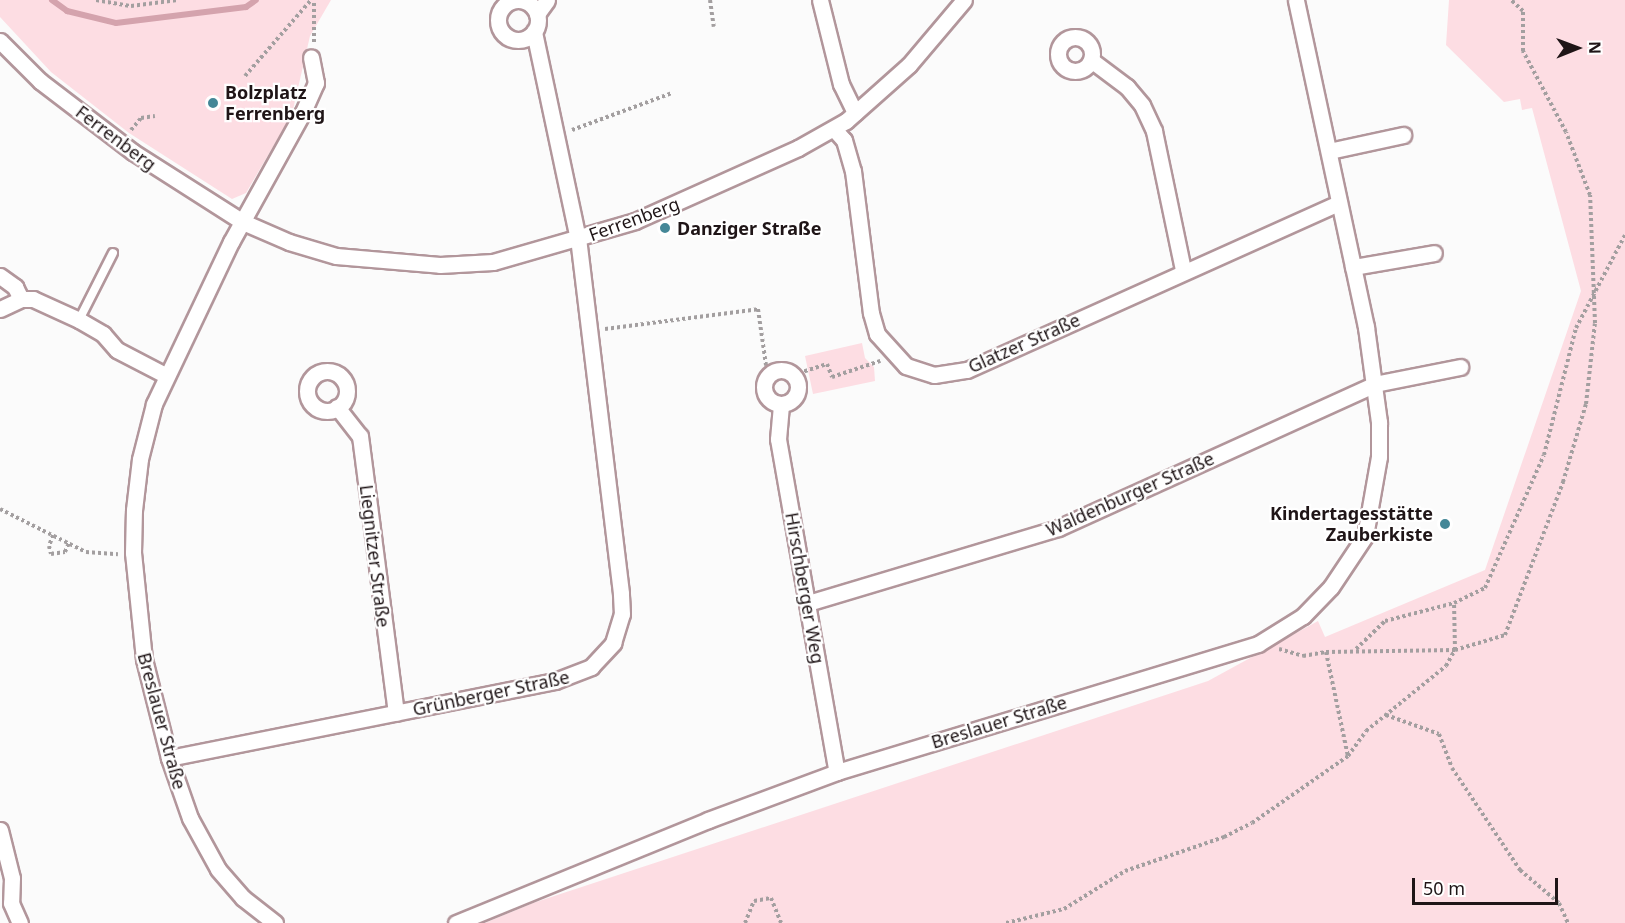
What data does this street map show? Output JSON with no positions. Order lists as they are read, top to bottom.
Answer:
{
  "streets": {
    "street": [
      "Ferrenberg",
      "Glatzer Straße",
      "Waldenburger Straße",
      "Liegnitzer Straße",
      "Hirschberger Weg",
      "Grünberger Straße",
      "Breslauer Straße"
    ]
  },
  "crossings": [
    ["Ferrenberg", "Glatzer Straße"],
    ["Ferrenberg", "Grünberger Straße"],
    ["Ferrenberg", "Breslauer Straße"],
    ["Glatzer Straße", "Breslauer Straße"],
    ["Waldenburger Straße", "Hirschberger Weg"],
    ["Waldenburger Straße", "Breslauer Straße"],
    ["Liegnitzer Straße", "Grünberger Straße"],
    ["Hirschberger Weg", "Breslauer Straße"],
    ["Grünberger Straße", "Breslauer Straße"]
  ],
  "places": ["Bolzplatz Ferrenberg", "Danziger Straße", "Kindertagesstätte Zauberkiste"],
  "scale_bar": "50 m",
  "north": "right"
}
